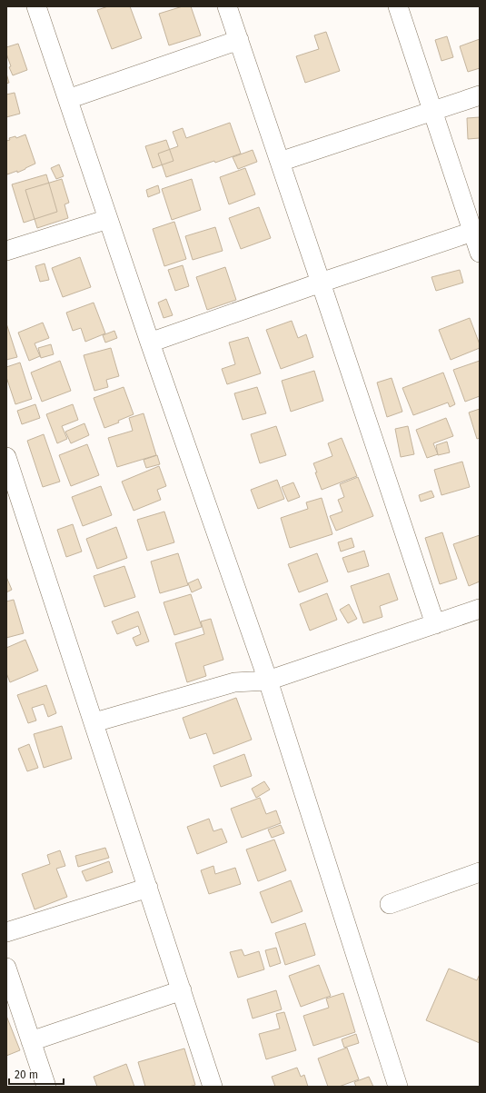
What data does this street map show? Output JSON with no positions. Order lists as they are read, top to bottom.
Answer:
{
  "scale_bar": "20 m"
}
